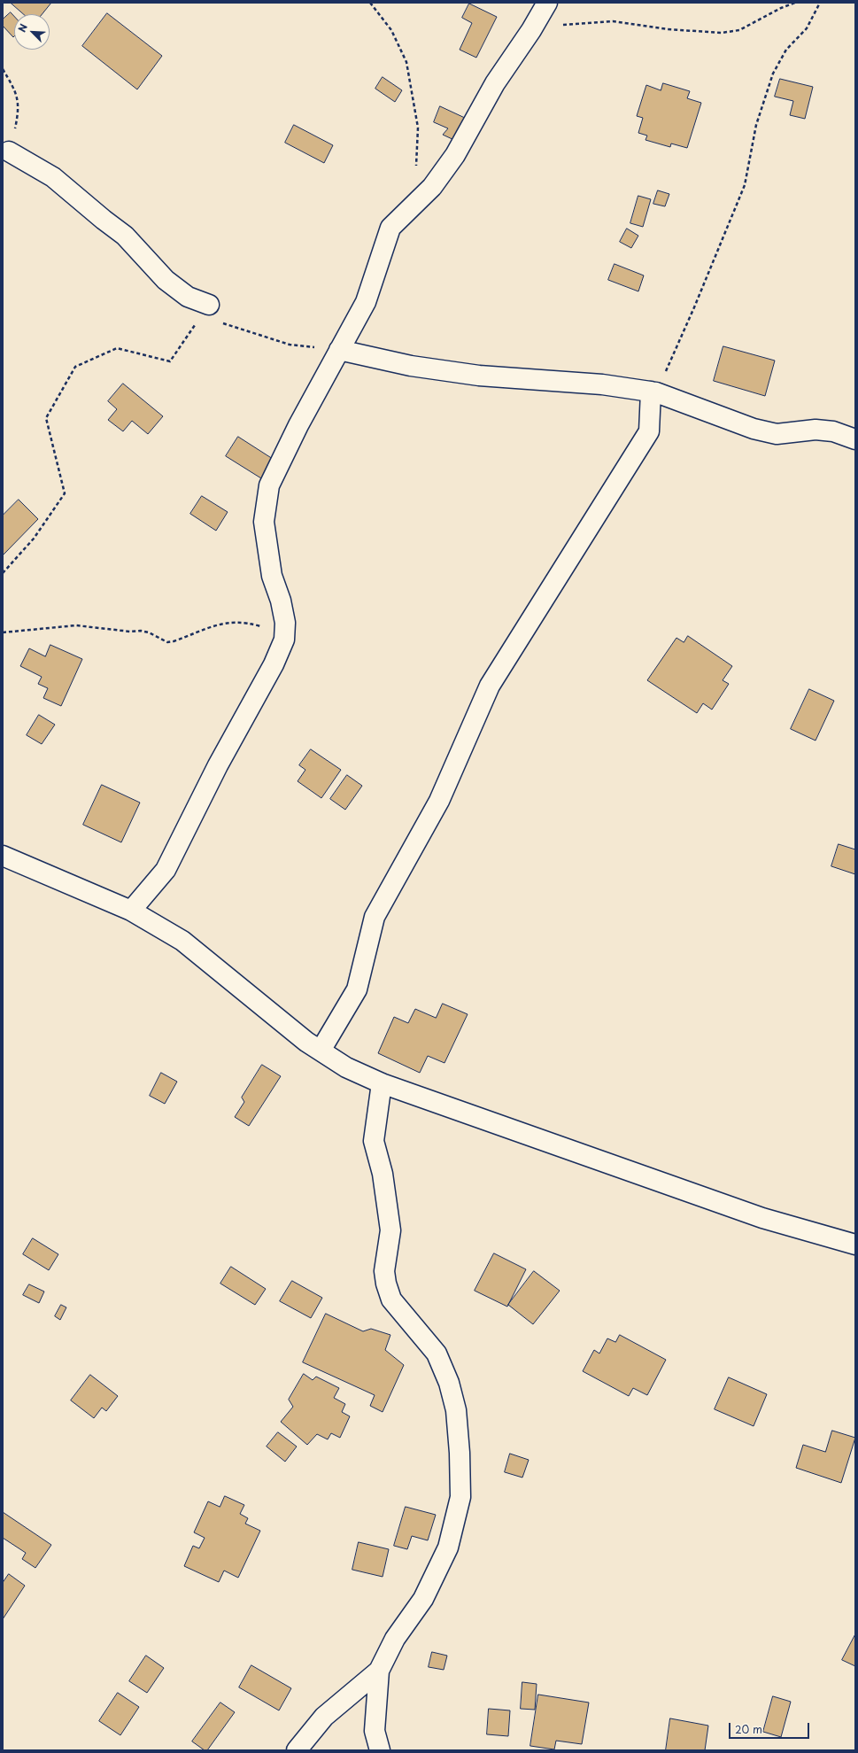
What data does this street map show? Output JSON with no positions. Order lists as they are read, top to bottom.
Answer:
{
  "scale_bar": "20 m",
  "north": "top left"
}
